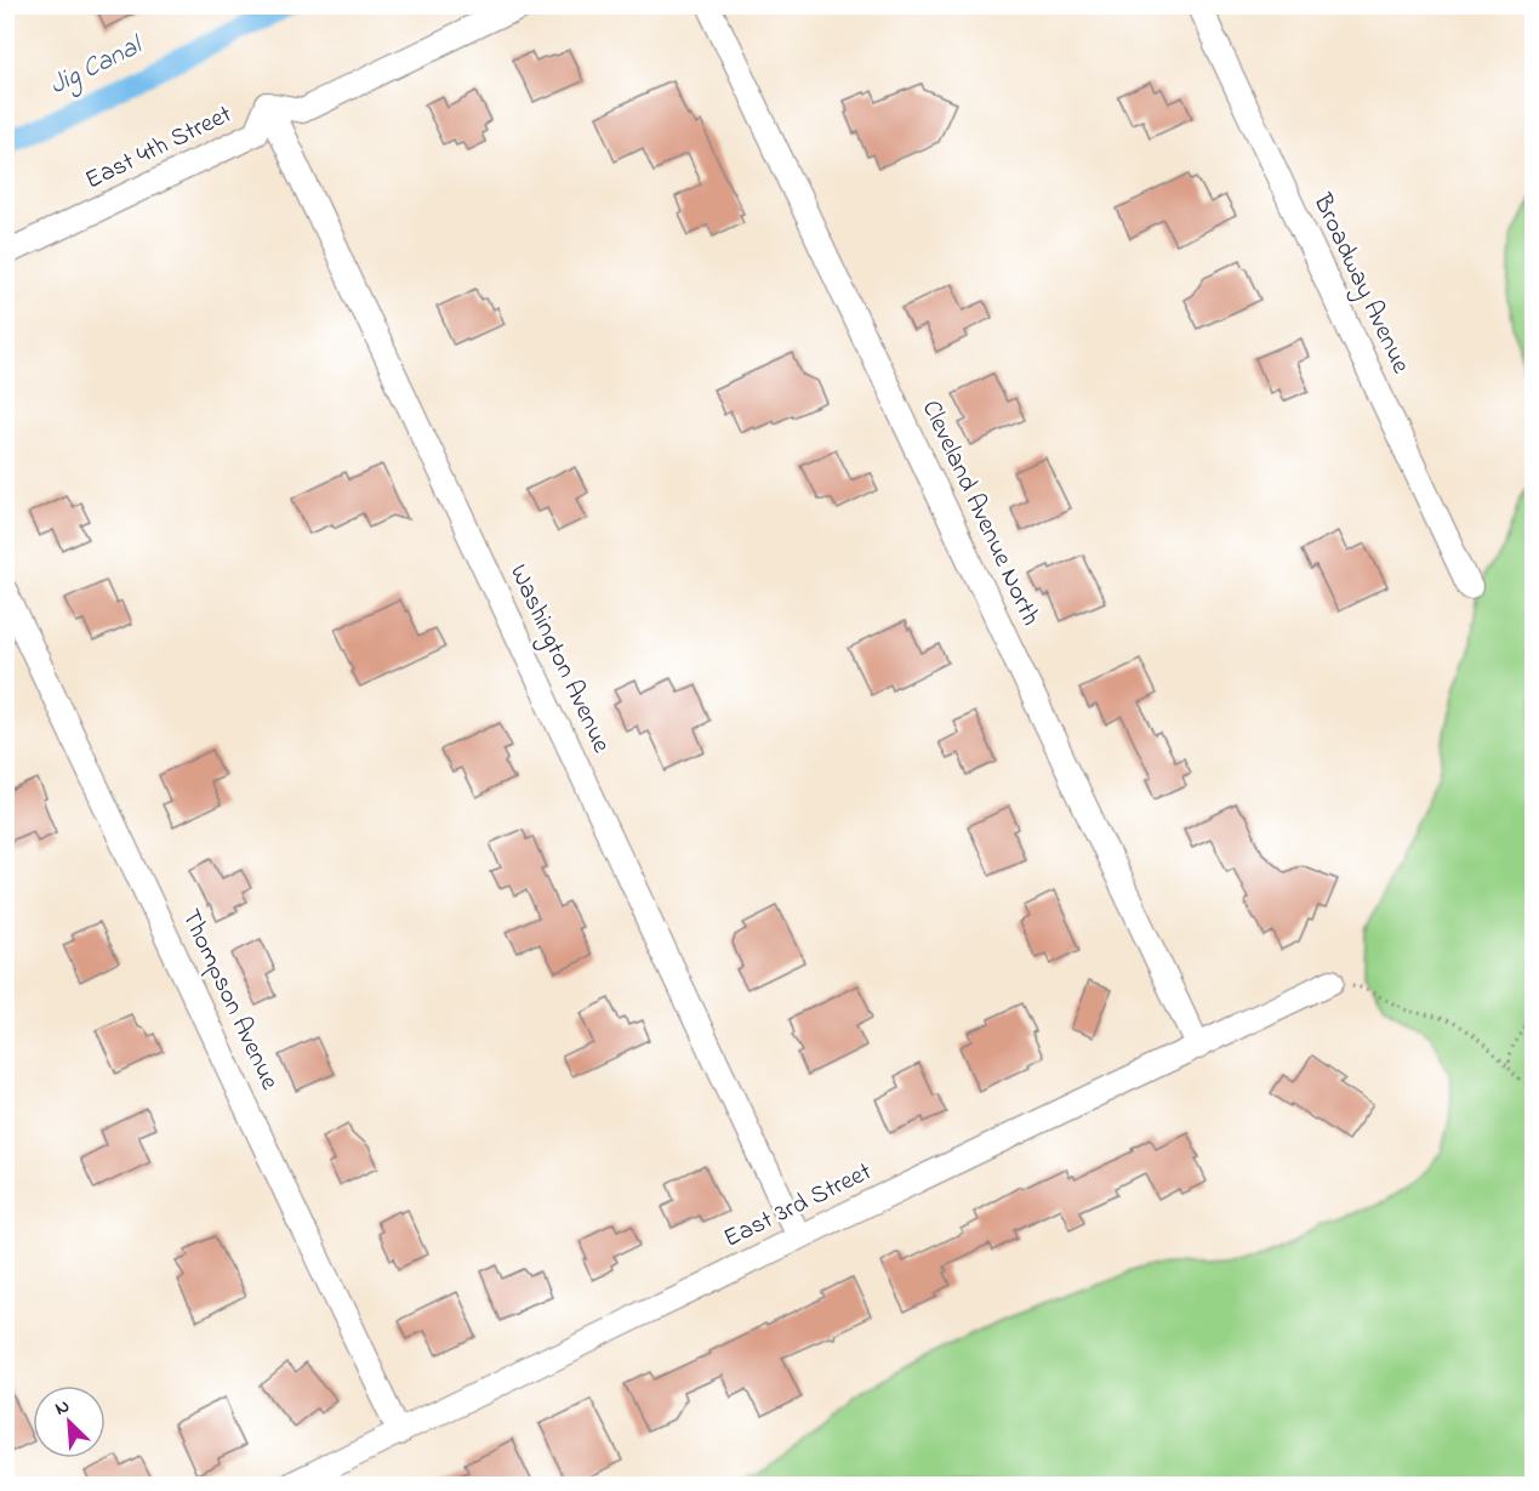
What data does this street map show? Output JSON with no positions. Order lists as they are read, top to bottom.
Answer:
{
  "streets": {
    "street": [
      "East 4th Street",
      "Broadway Avenue",
      "Cleveland Avenue North",
      "Washington Avenue",
      "Thompson Avenue",
      "East 3rd Street"
    ]
  },
  "crossings": [
    ["East 4th Street", "Washington Avenue"],
    ["Cleveland Avenue North", "East 3rd Street"],
    ["Washington Avenue", "East 3rd Street"],
    ["Thompson Avenue", "East 3rd Street"]
  ],
  "water": ["Jig Canal"],
  "north": "top left"
}
